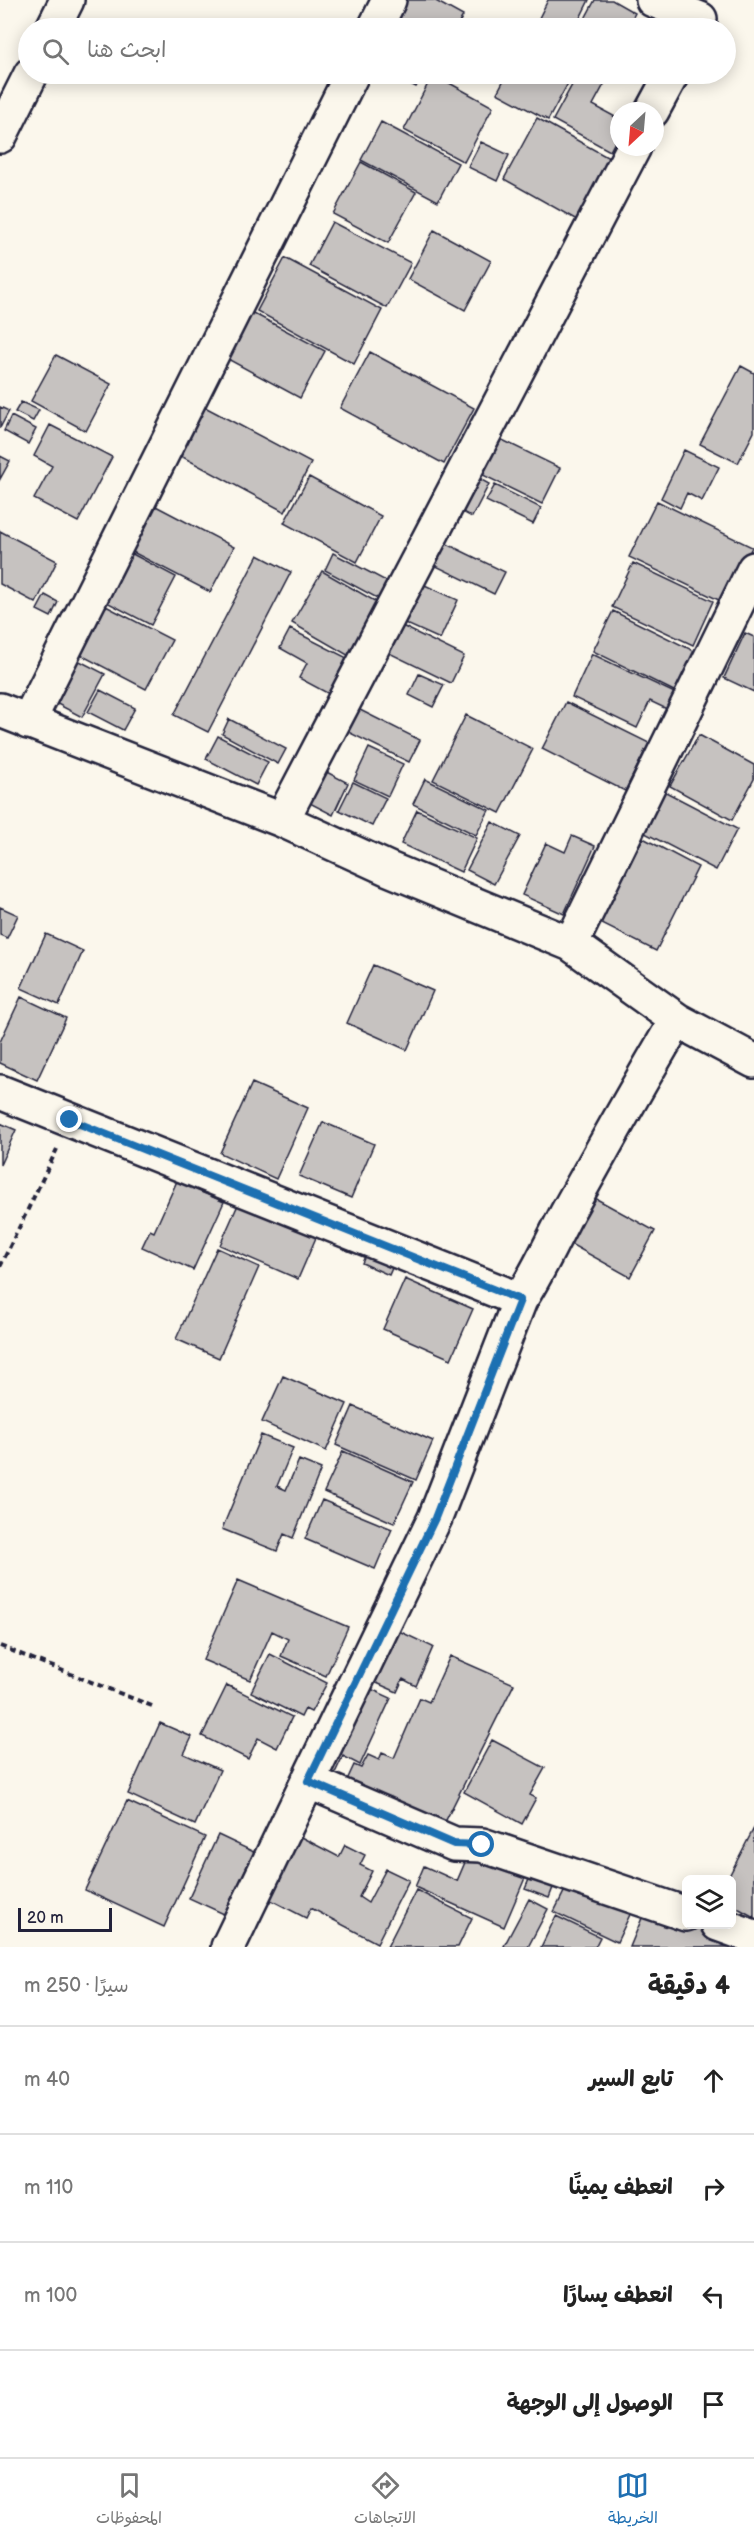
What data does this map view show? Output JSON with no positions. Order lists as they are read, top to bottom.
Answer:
{
  "scale_bar": "20 m",
  "north": "bottom left",
  "page": {
    "search": "ابحث هنا",
    "scale": "20 m",
    "heading": ["4 دقيقة", "سيرًا · 250 m"],
    "list": [
      ["تابع السير", "40 m"],
      ["انعطف يمينًا", "110 m"],
      ["انعطف يسارًا", "100 m"],
      "الوصول إلى الوجهة"
    ],
    "nav": ["الخريطة", "الاتجاهات", "المحفوظات"]
  }
}
